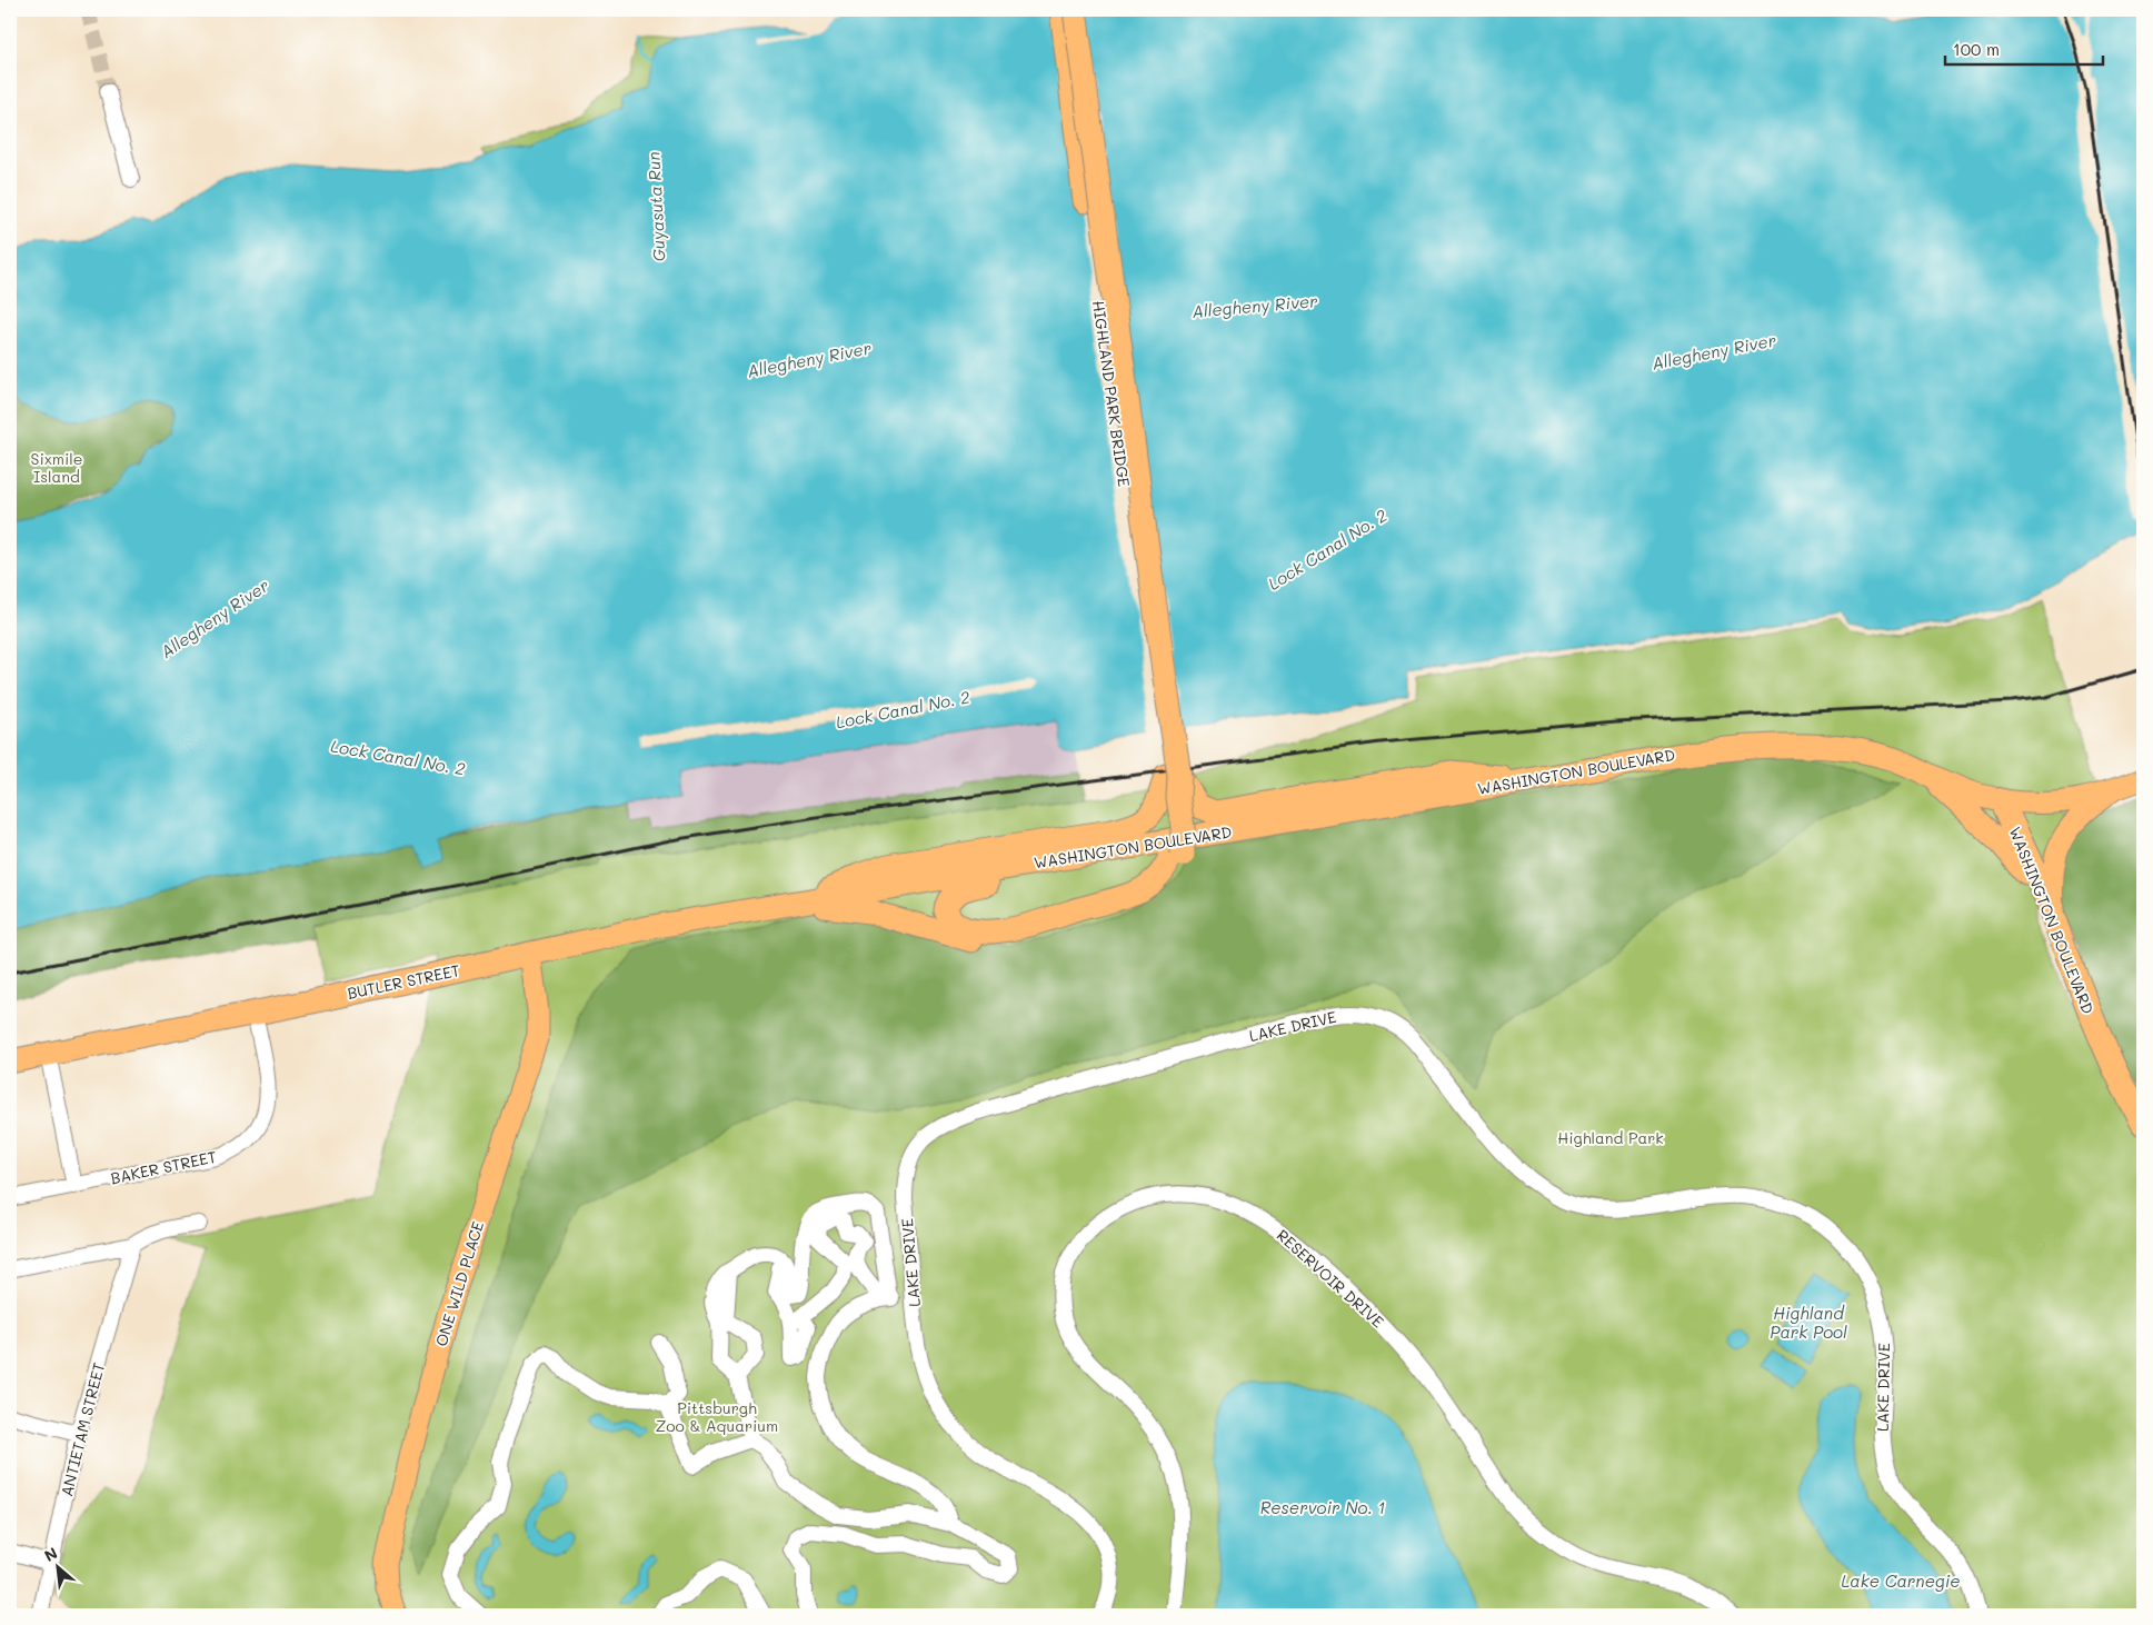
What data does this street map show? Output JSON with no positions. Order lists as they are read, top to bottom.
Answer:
{
  "streets": {
    "highway": ["HIGHLAND PARK BRIDGE", "WASHINGTON BOULEVARD", "BUTLER STREET"],
    "main road": ["ONE WILD PLACE"],
    "street": [
      "LAKE DRIVE",
      "BAKER STREET",
      "RESERVOIR DRIVE",
      "ANTIETAM STREET"
    ]
  },
  "crossings": [
    ["WASHINGTON BOULEVARD", "BUTLER STREET"],
    ["BUTLER STREET", "BAKER STREET"],
    ["BUTLER STREET", "ONE WILD PLACE"]
  ],
  "water": [
    "Guyasuta Run",
    "Allegheny River",
    "Lock Canal No. 2",
    "Highland Park Pool",
    "Reservoir No. 1",
    "Lake Carnegie"
  ],
  "parks": ["Sixmile Island", "Highland Park", "Pittsburgh Zoo & Aquarium"],
  "scale_bar": "100 m",
  "north": "top left"
}
